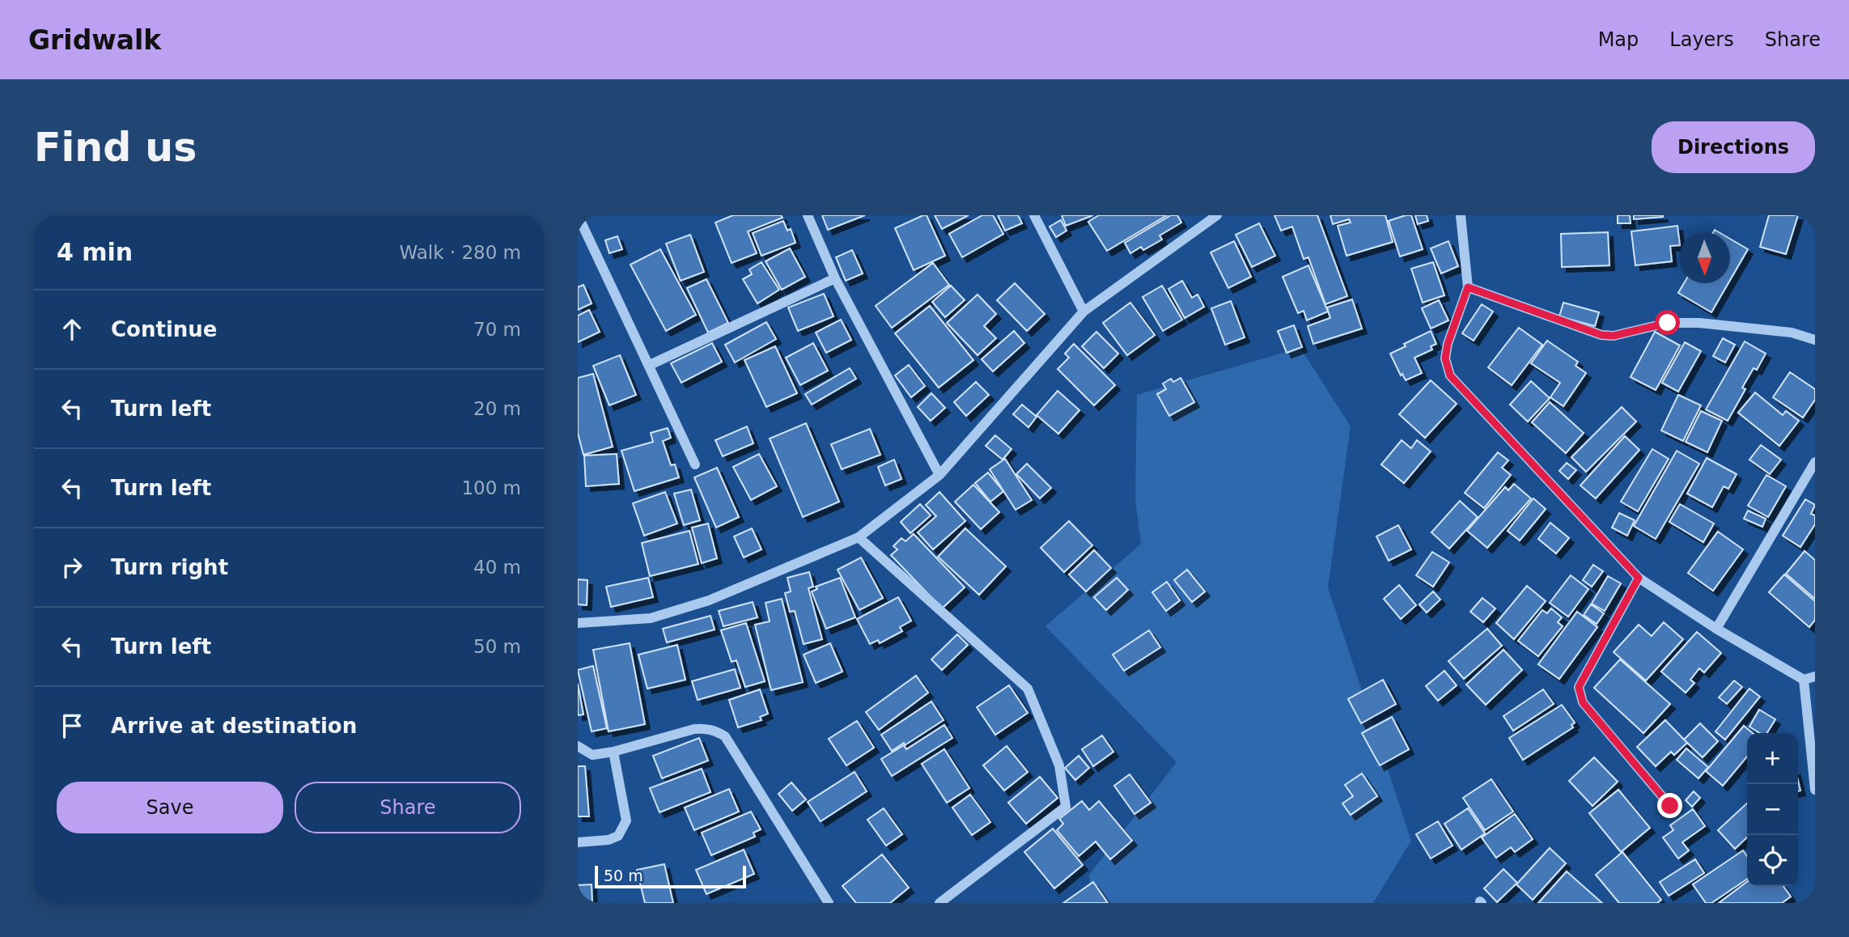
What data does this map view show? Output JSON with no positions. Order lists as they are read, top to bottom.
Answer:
{
  "scale_bar": "50 m",
  "north": "bottom",
  "page": {
    "header": "Gridwalk",
    "nav": ["Map", "Layers", "Share"],
    "buttons": [
      "Directions",
      ["Save", "Share"]
    ],
    "title": "Find us",
    "heading": ["4 min", "Walk · 280 m"],
    "list": [
      ["Continue", "70 m"],
      ["Turn left", "20 m"],
      ["Turn left", "100 m"],
      ["Turn right", "40 m"],
      ["Turn left", "50 m"],
      "Arrive at destination"
    ],
    "map_buttons": ["+", "−"],
    "scale": "50 m"
  }
}
